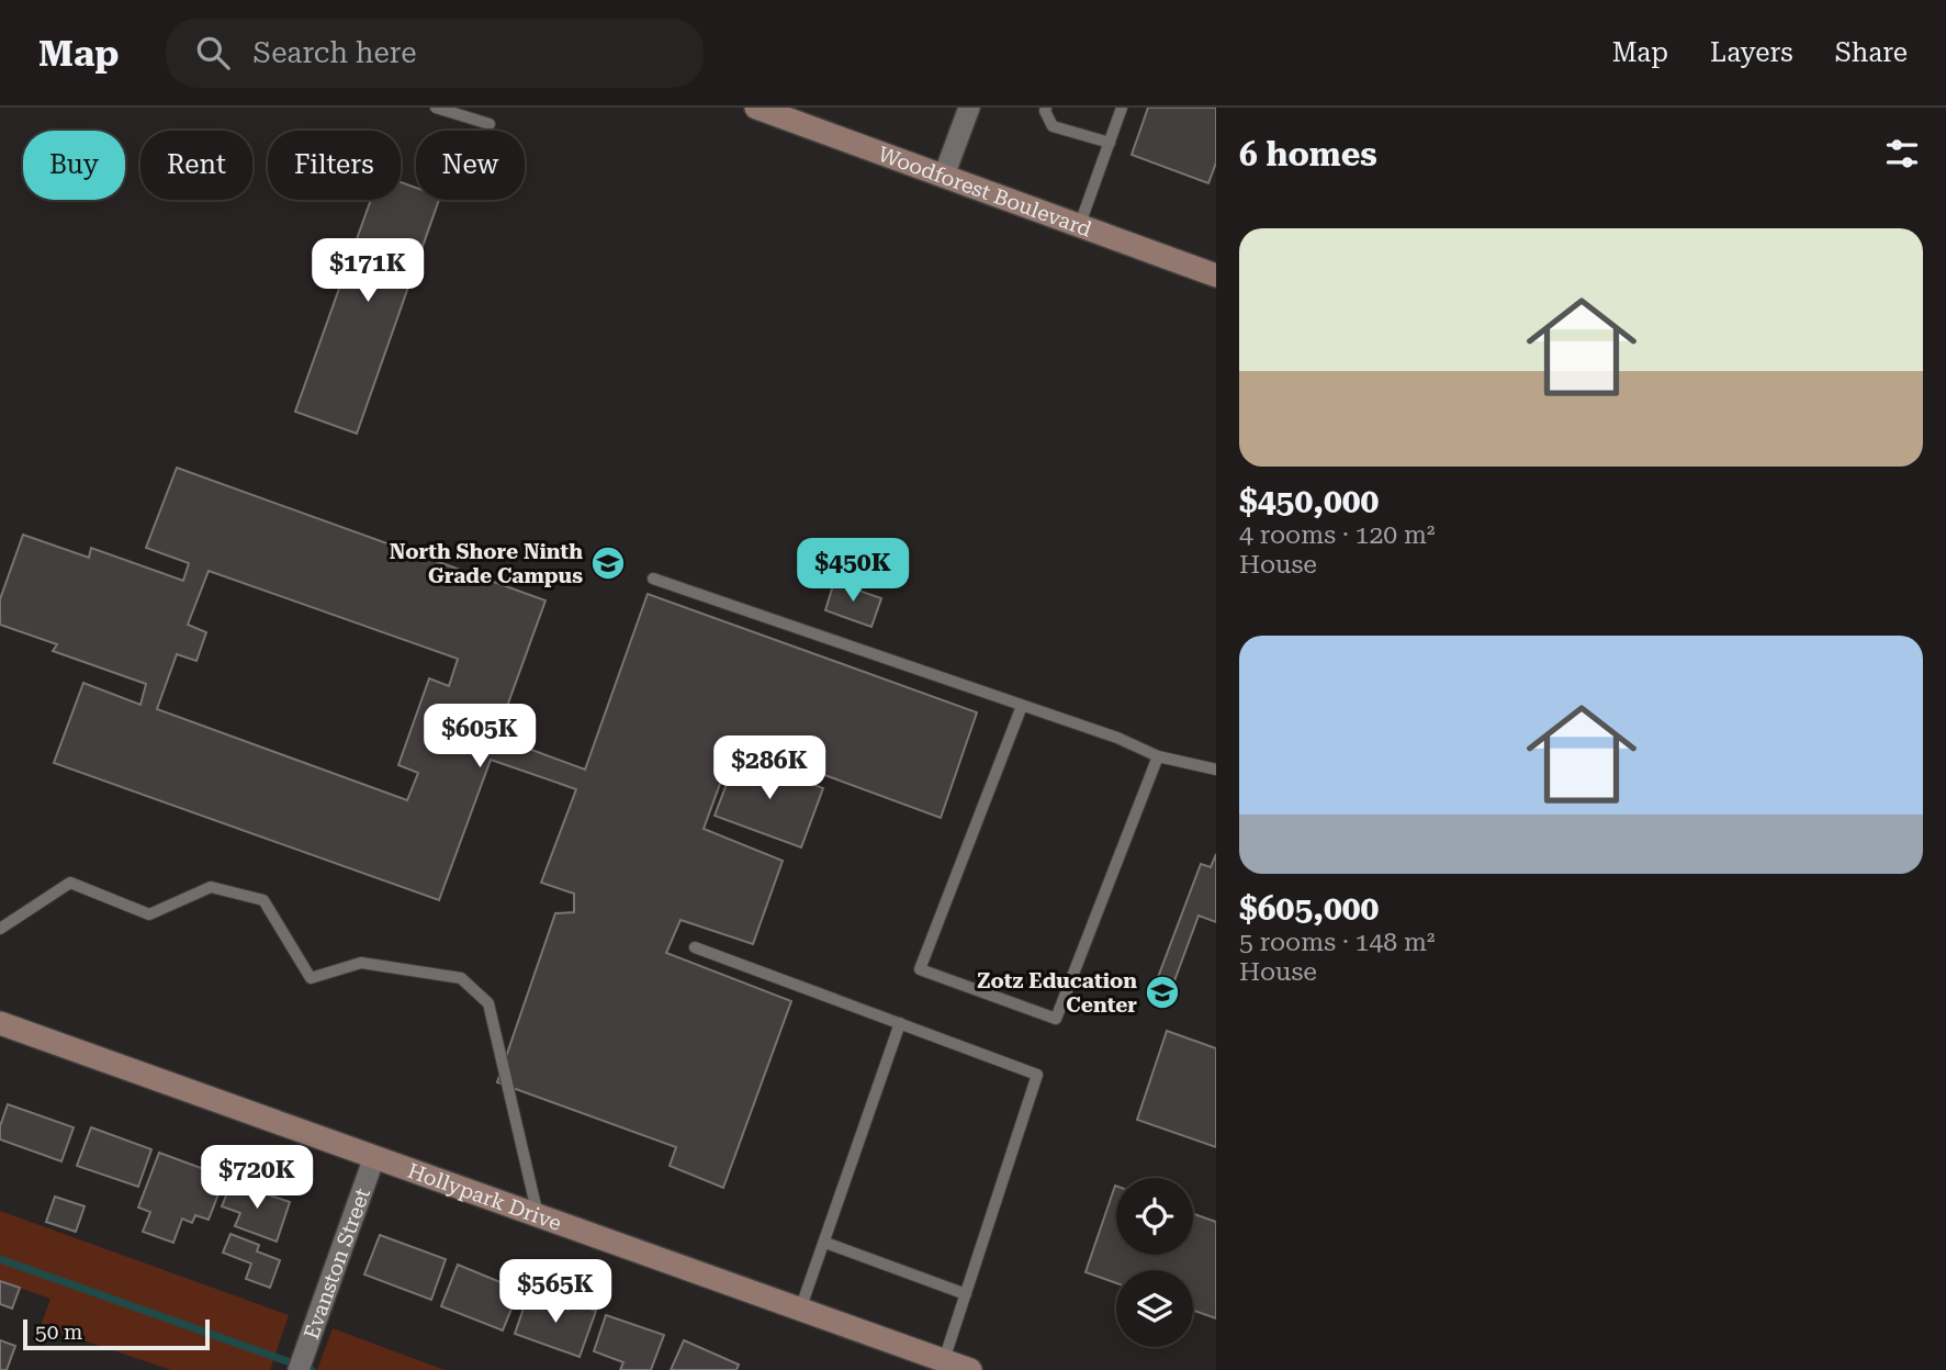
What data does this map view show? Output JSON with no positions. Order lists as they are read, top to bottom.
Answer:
{
  "streets": {
    "street": ["Woodforest Boulevard", "Hollypark Drive", "Evanston Street"]
  },
  "crossings": [
    ["Hollypark Drive", "Evanston Street"]
  ],
  "places": {
    "school or university": ["North Shore Ninth Grade Campus", "Zotz Education Center"]
  },
  "scale_bar": "50 m",
  "page": {
    "header": "Map",
    "search": "Search here",
    "nav": ["Map", "Layers", "Share"],
    "heading": "6 homes",
    "chip": [
      "Buy",
      "Rent",
      "Filters",
      "New"
    ],
    "list": [
      {
        "name": "$450,000",
        "note": "4 rooms · 120 m² · House"
      },
      {
        "name": "$605,000",
        "note": "5 rooms · 148 m² · House"
      }
    ],
    "price": [
      "$171K",
      "$450K",
      "$605K",
      "$286K",
      "$720K",
      "$565K"
    ],
    "scale": "50 m"
  }
}
